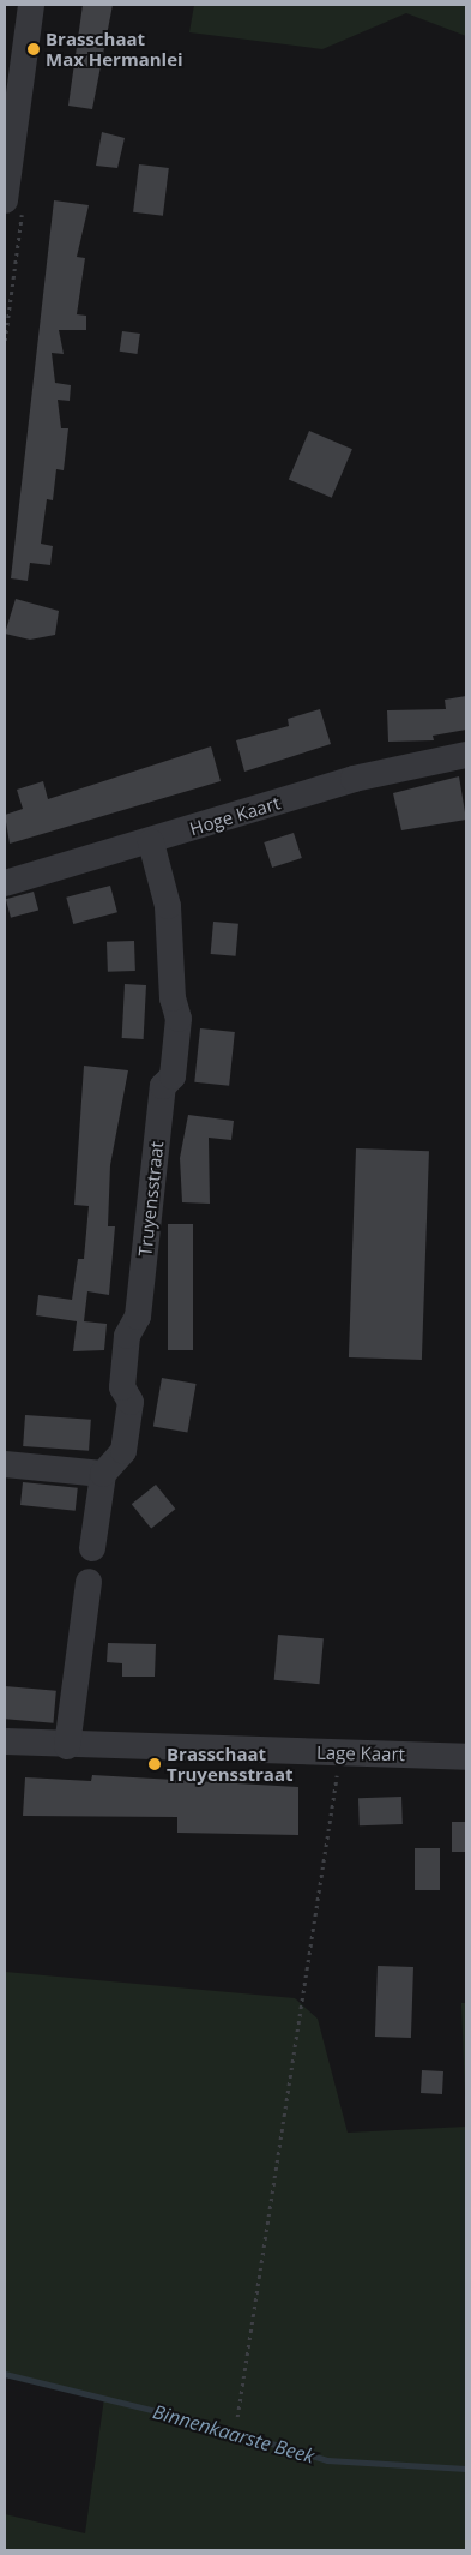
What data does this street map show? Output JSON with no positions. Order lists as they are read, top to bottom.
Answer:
{
  "streets": {
    "street": ["Hoge Kaart", "Truyensstraat", "Lage Kaart"]
  },
  "crossings": [
    ["Hoge Kaart", "Truyensstraat"]
  ],
  "water": ["Binnenkaarste Beek"],
  "places": ["Brasschaat Max Hermanlei", "Brasschaat Truyensstraat"]
}
